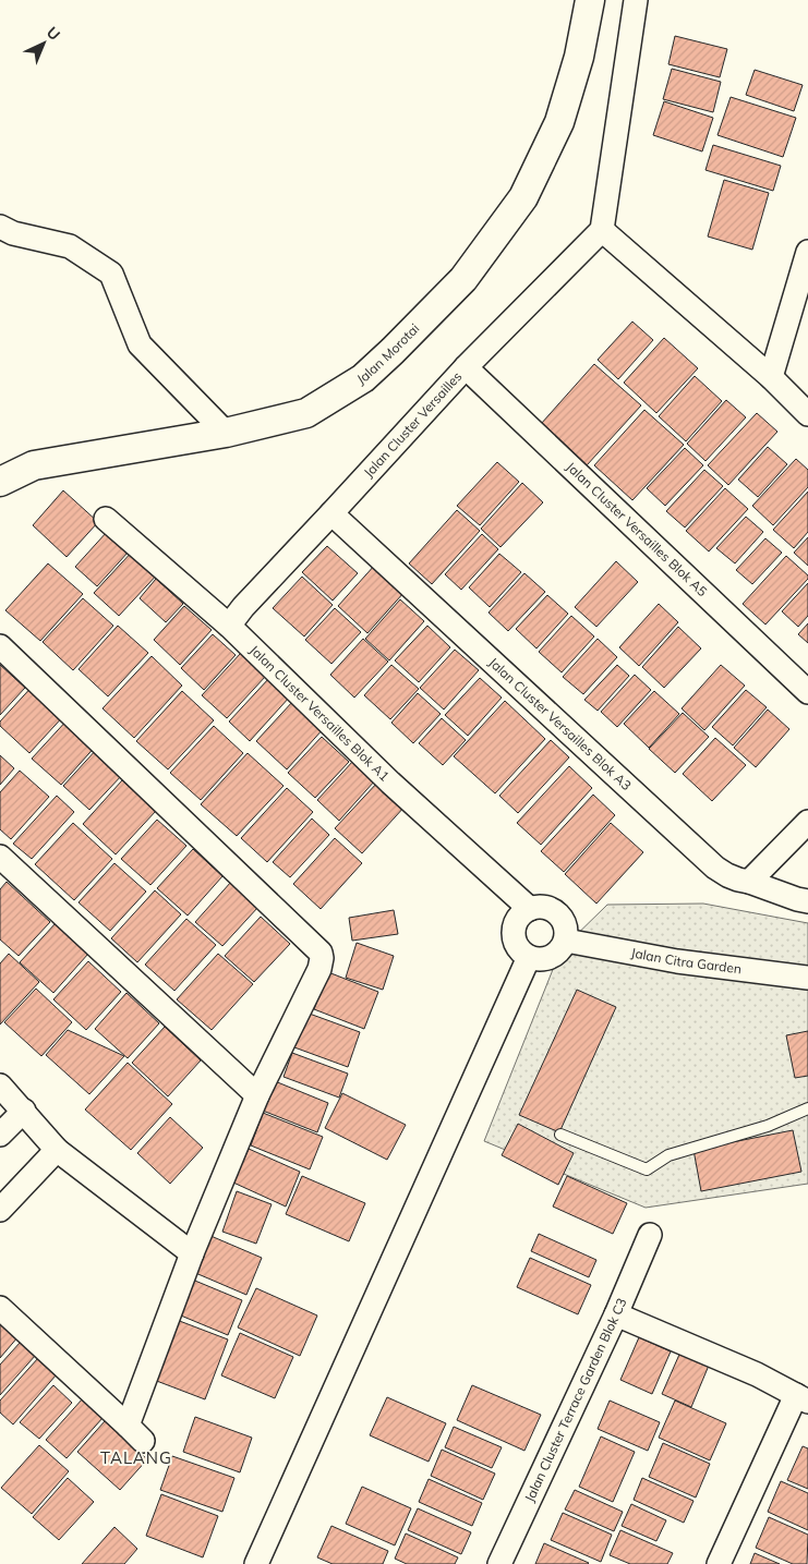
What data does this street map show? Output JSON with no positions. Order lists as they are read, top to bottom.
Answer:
{
  "streets": {
    "street": [
      "Jalan Morotai",
      "Jalan Cluster Versailles",
      "Jalan Cluster Versailles Blok A5",
      "Jalan Cluster Versailles Blok A1",
      "Jalan Cluster Versailles Blok A3",
      "Jalan Citra Garden",
      "Jalan Cluster Terrace Garden Blok C3"
    ]
  },
  "crossings": [
    ["Jalan Cluster Versailles", "Jalan Cluster Versailles Blok A5"],
    ["Jalan Cluster Versailles", "Jalan Cluster Versailles Blok A1"],
    ["Jalan Cluster Versailles", "Jalan Cluster Versailles Blok A3"],
    ["Jalan Cluster Versailles Blok A1", "Jalan Citra Garden"]
  ],
  "districts": ["TALANG"],
  "north": "top right"
}
